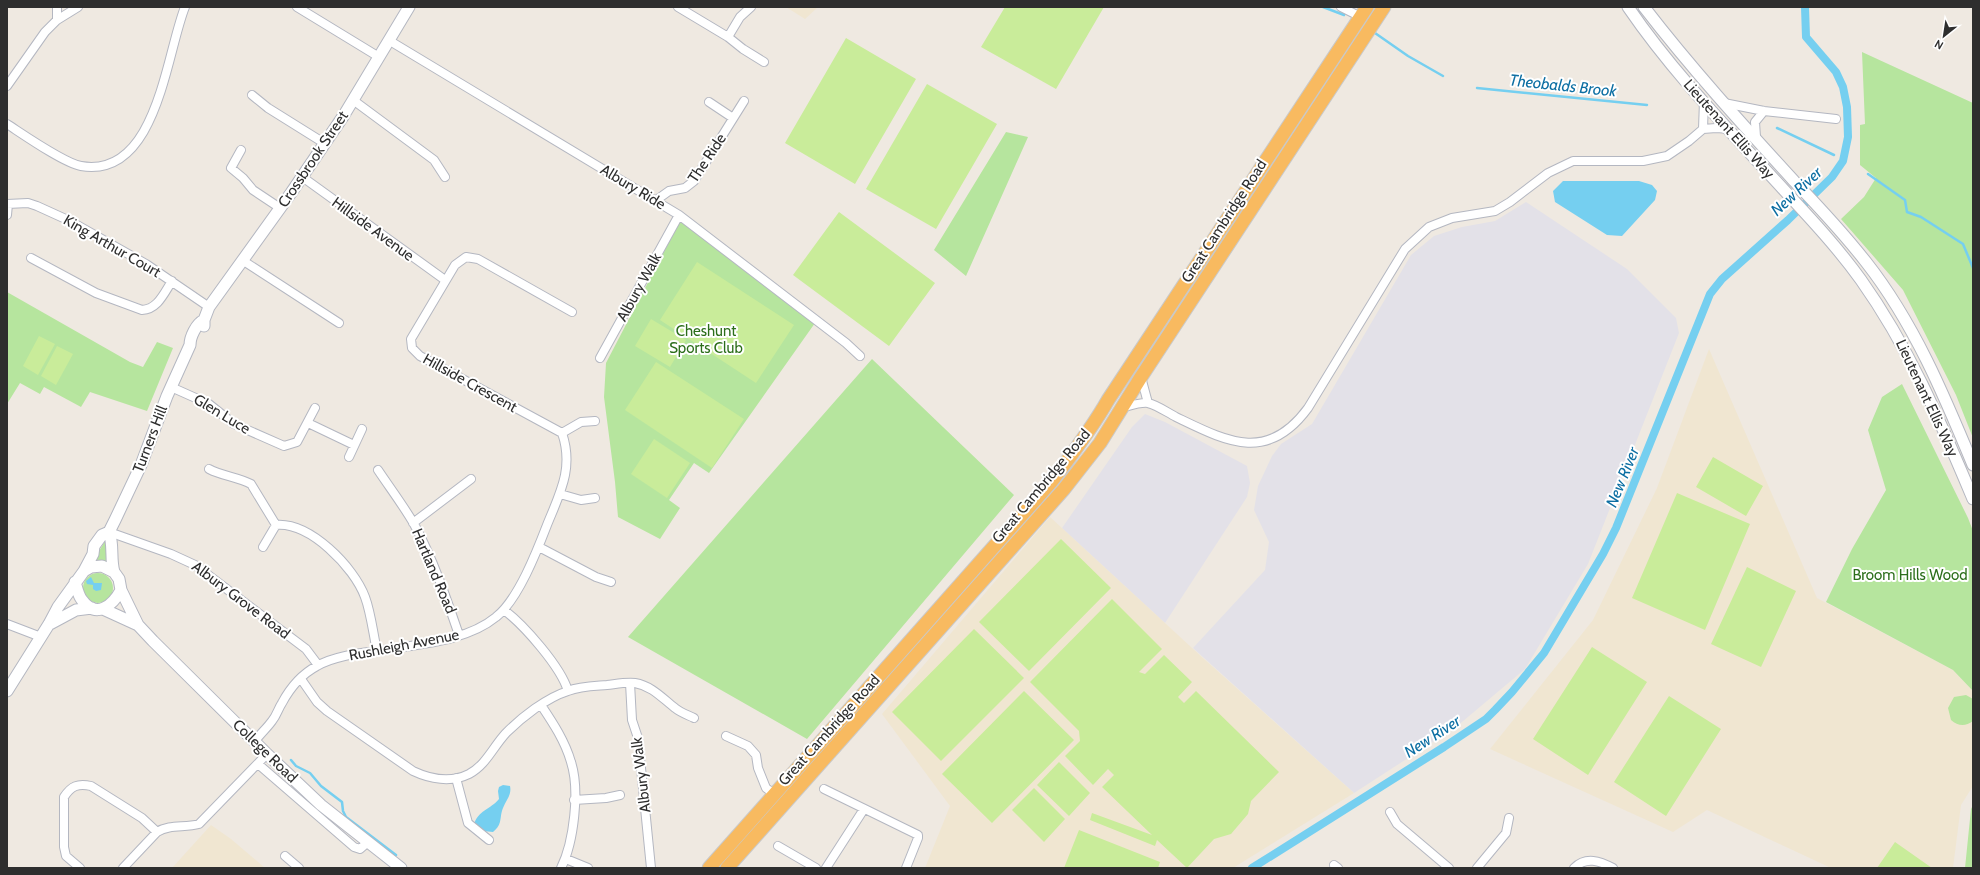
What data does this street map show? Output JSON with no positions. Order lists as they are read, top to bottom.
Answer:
{
  "streets": {
    "highway": ["Great Cambridge Road"],
    "main road": [
      "Lieutenant Ellis Way",
      "Crossbrook Street",
      "Turners Hill",
      "College Road"
    ],
    "street": [
      "The Ride",
      "Albury Ride",
      "Hillside Avenue",
      "King Arthur Court",
      "Albury Walk",
      "Hillside Crescent",
      "Glen Luce",
      "Hartland Road",
      "Albury Grove Road",
      "Rushleigh Avenue"
    ]
  },
  "crossings": [
    ["The Ride", "Albury Ride"],
    ["Crossbrook Street", "Albury Ride"],
    ["Crossbrook Street", "Hillside Avenue"],
    ["Crossbrook Street", "King Arthur Court"],
    ["Crossbrook Street", "Turners Hill"],
    ["Albury Ride", "Albury Walk"],
    ["Hillside Avenue", "Hillside Crescent"],
    ["King Arthur Court", "Turners Hill"],
    ["Hillside Crescent", "Rushleigh Avenue"],
    ["Glen Luce", "Turners Hill"],
    ["Turners Hill", "Albury Grove Road"],
    ["Turners Hill", "College Road"],
    ["Hartland Road", "Rushleigh Avenue"],
    ["Albury Grove Road", "Rushleigh Avenue"],
    ["Rushleigh Avenue", "College Road"]
  ],
  "water": ["Theobalds Brook", "New River"],
  "parks": ["Cheshunt Sports Club", "Broom Hills Wood"],
  "north": "bottom left"
}
